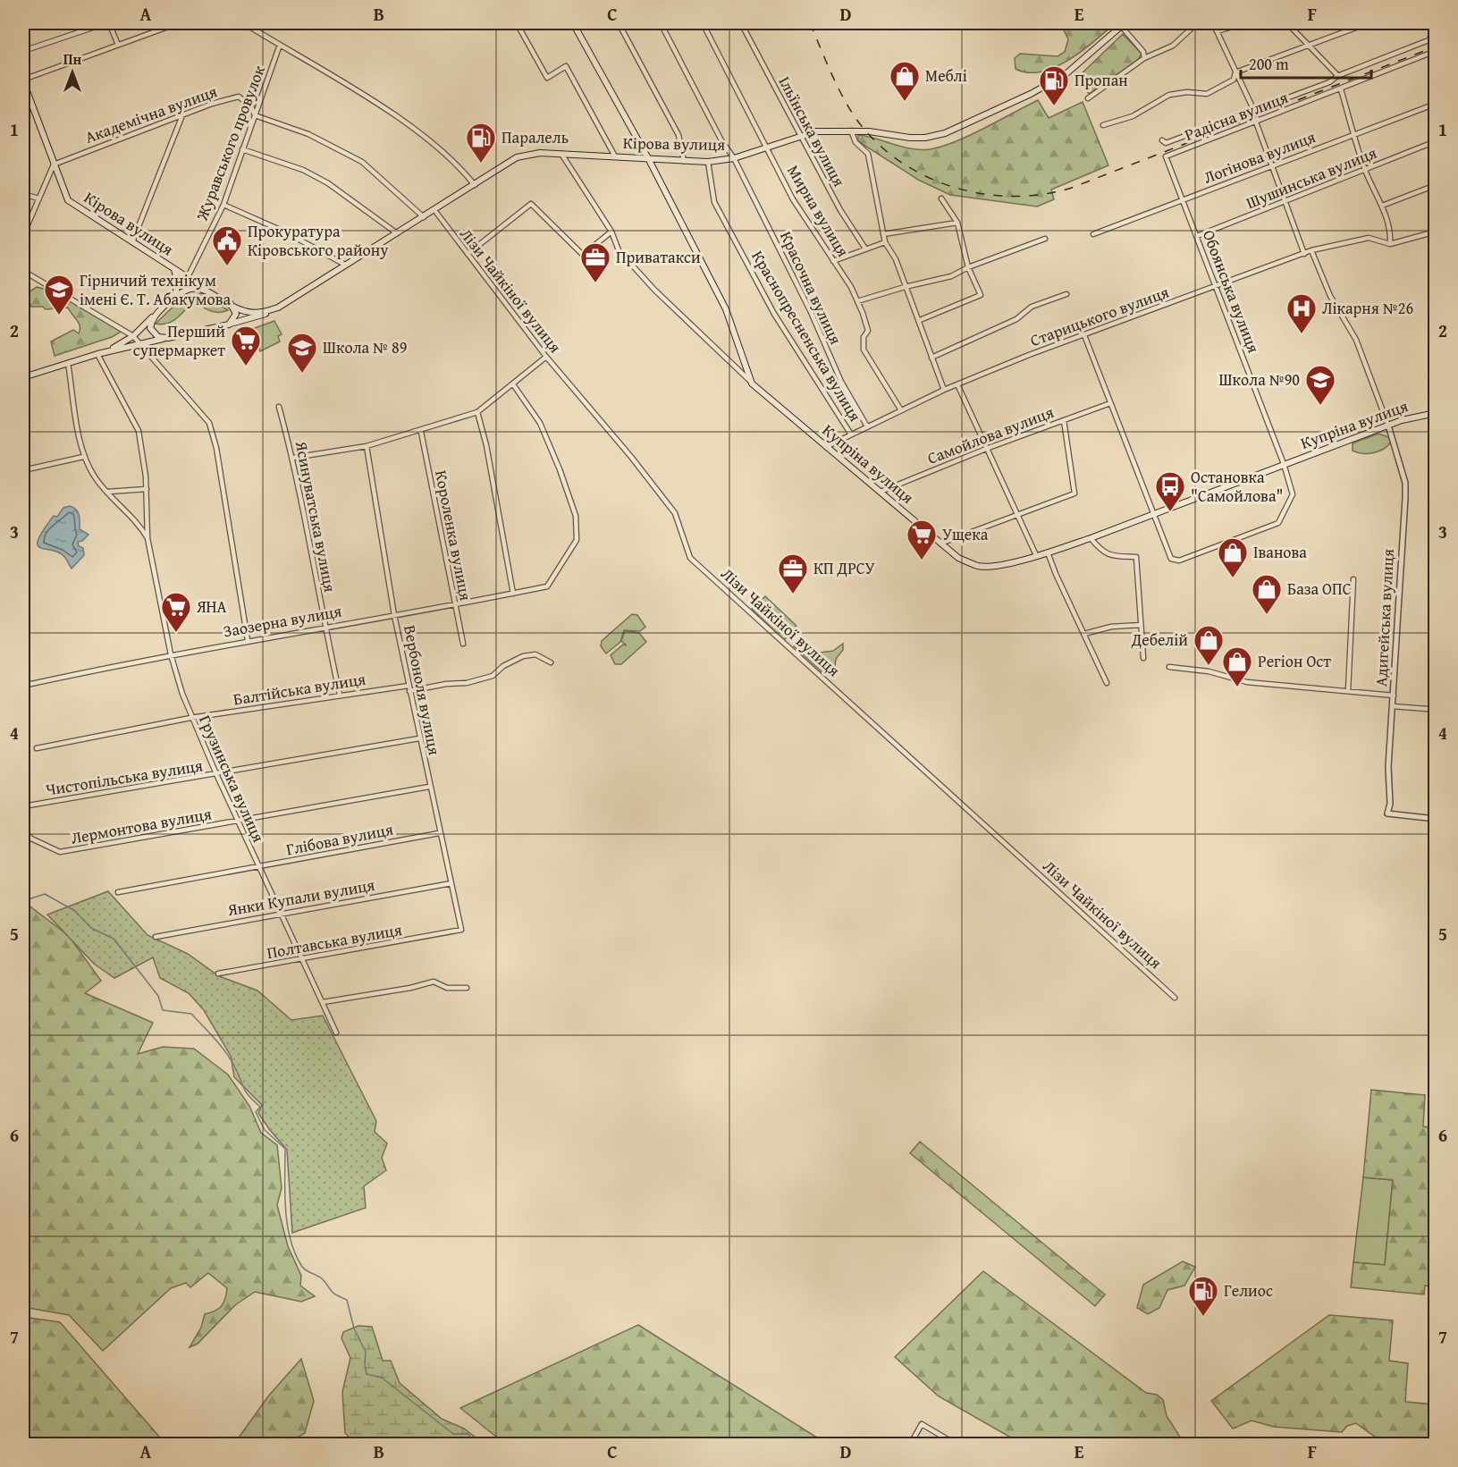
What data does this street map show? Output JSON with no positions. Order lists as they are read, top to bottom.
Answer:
{
  "streets": {
    "main road": ["Кірова вулиця", "Купріна вулиця"],
    "street": [
      "Академічна вулиця",
      "Радісна вулиця",
      "Ільїнська вулиця",
      "Журавського провулок",
      "Логінова вулиця",
      "Шушинська вулиця",
      "Мирна вулиця",
      "Красочна вулиця",
      "Лізи Чайкіної вулиця",
      "Обоянська вулиця",
      "Старицького вулиця",
      "Краснопресненська вулиця",
      "Самойлова вулиця",
      "Ясинуватська вулиця",
      "Короленка вулиця",
      "Адигейська вулиця",
      "Заозерна вулиця",
      "Балтійська вулиця",
      "Вербоноля вулиця",
      "Чистопільська вулиця",
      "Грузинська вулиця",
      "Лермонтова вулиця",
      "Глібова вулиця",
      "Янки Купали вулиця",
      "Полтавська вулиця"
    ]
  },
  "crossings": [
    ["Академічна вулиця", "Журавського провулок"],
    ["Академічна вулиця", "Кірова вулиця"],
    ["Радісна вулиця", "Обоянська вулиця"],
    ["Ільїнська вулиця", "Кірова вулиця"],
    ["Журавського провулок", "Кірова вулиця"],
    ["Кірова вулиця", "Мирна вулиця"],
    ["Кірова вулиця", "Красочна вулиця"],
    ["Кірова вулиця", "Лізи Чайкіної вулиця"],
    ["Кірова вулиця", "Краснопресненська вулиця"],
    ["Кірова вулиця", "Купріна вулиця"],
    ["Логінова вулиця", "Обоянська вулиця"],
    ["Шушинська вулиця", "Обоянська вулиця"],
    ["Мирна вулиця", "Старицького вулиця"],
    ["Красочна вулиця", "Старицького вулиця"],
    ["Обоянська вулиця", "Старицького вулиця"],
    ["Обоянська вулиця", "Купріна вулиця"],
    ["Старицького вулиця", "Краснопресненська вулиця"],
    ["Старицького вулиця", "Купріна вулиця"],
    ["Купріна вулиця", "Самойлова вулиця"],
    ["Купріна вулиця", "Адигейська вулиця"],
    ["Ясинуватська вулиця", "Заозерна вулиця"],
    ["Ясинуватська вулиця", "Балтійська вулиця"],
    ["Короленка вулиця", "Заозерна вулиця"],
    ["Заозерна вулиця", "Вербоноля вулиця"],
    ["Заозерна вулиця", "Грузинська вулиця"],
    ["Балтійська вулиця", "Вербоноля вулиця"],
    ["Балтійська вулиця", "Грузинська вулиця"],
    ["Вербоноля вулиця", "Чистопільська вулиця"],
    ["Вербоноля вулиця", "Лермонтова вулиця"],
    ["Вербоноля вулиця", "Глібова вулиця"],
    ["Вербоноля вулиця", "Янки Купали вулиця"],
    ["Вербоноля вулиця", "Полтавська вулиця"],
    ["Чистопільська вулиця", "Грузинська вулиця"],
    ["Грузинська вулиця", "Лермонтова вулиця"],
    ["Грузинська вулиця", "Глібова вулиця"],
    ["Грузинська вулиця", "Янки Купали вулиця"],
    ["Грузинська вулиця", "Полтавська вулиця"]
  ],
  "places": {
    "shop": [
      "Меблі",
      "Іванова",
      "База ОПС",
      "Дебелій",
      "Регіон Ост"
    ],
    "fuel station": ["Пропан", "Паралель", "Гелиос"],
    "public building": ["Прокуратура Кіровського району"],
    "office": ["Приватакси", "КП ДРСУ"],
    "school or university": ["Гірничий технікум імені Є. Т. Абакумова", "Школа № 89", "Школа №90"],
    "hospital": ["Лікарня №26"],
    "supermarket": ["Перший супермаркет", "Ущека", "ЯНА"],
    "bus stop": ["Остановка \"Самойлова\""]
  },
  "scale_bar": "200 m",
  "north": "top",
  "grid": {
    "columns": [
      "A",
      "B",
      "C",
      "D",
      "E",
      "F"
    ],
    "rows": [
      "1",
      "2",
      "3",
      "4",
      "5",
      "6",
      "7"
    ]
  }
}
